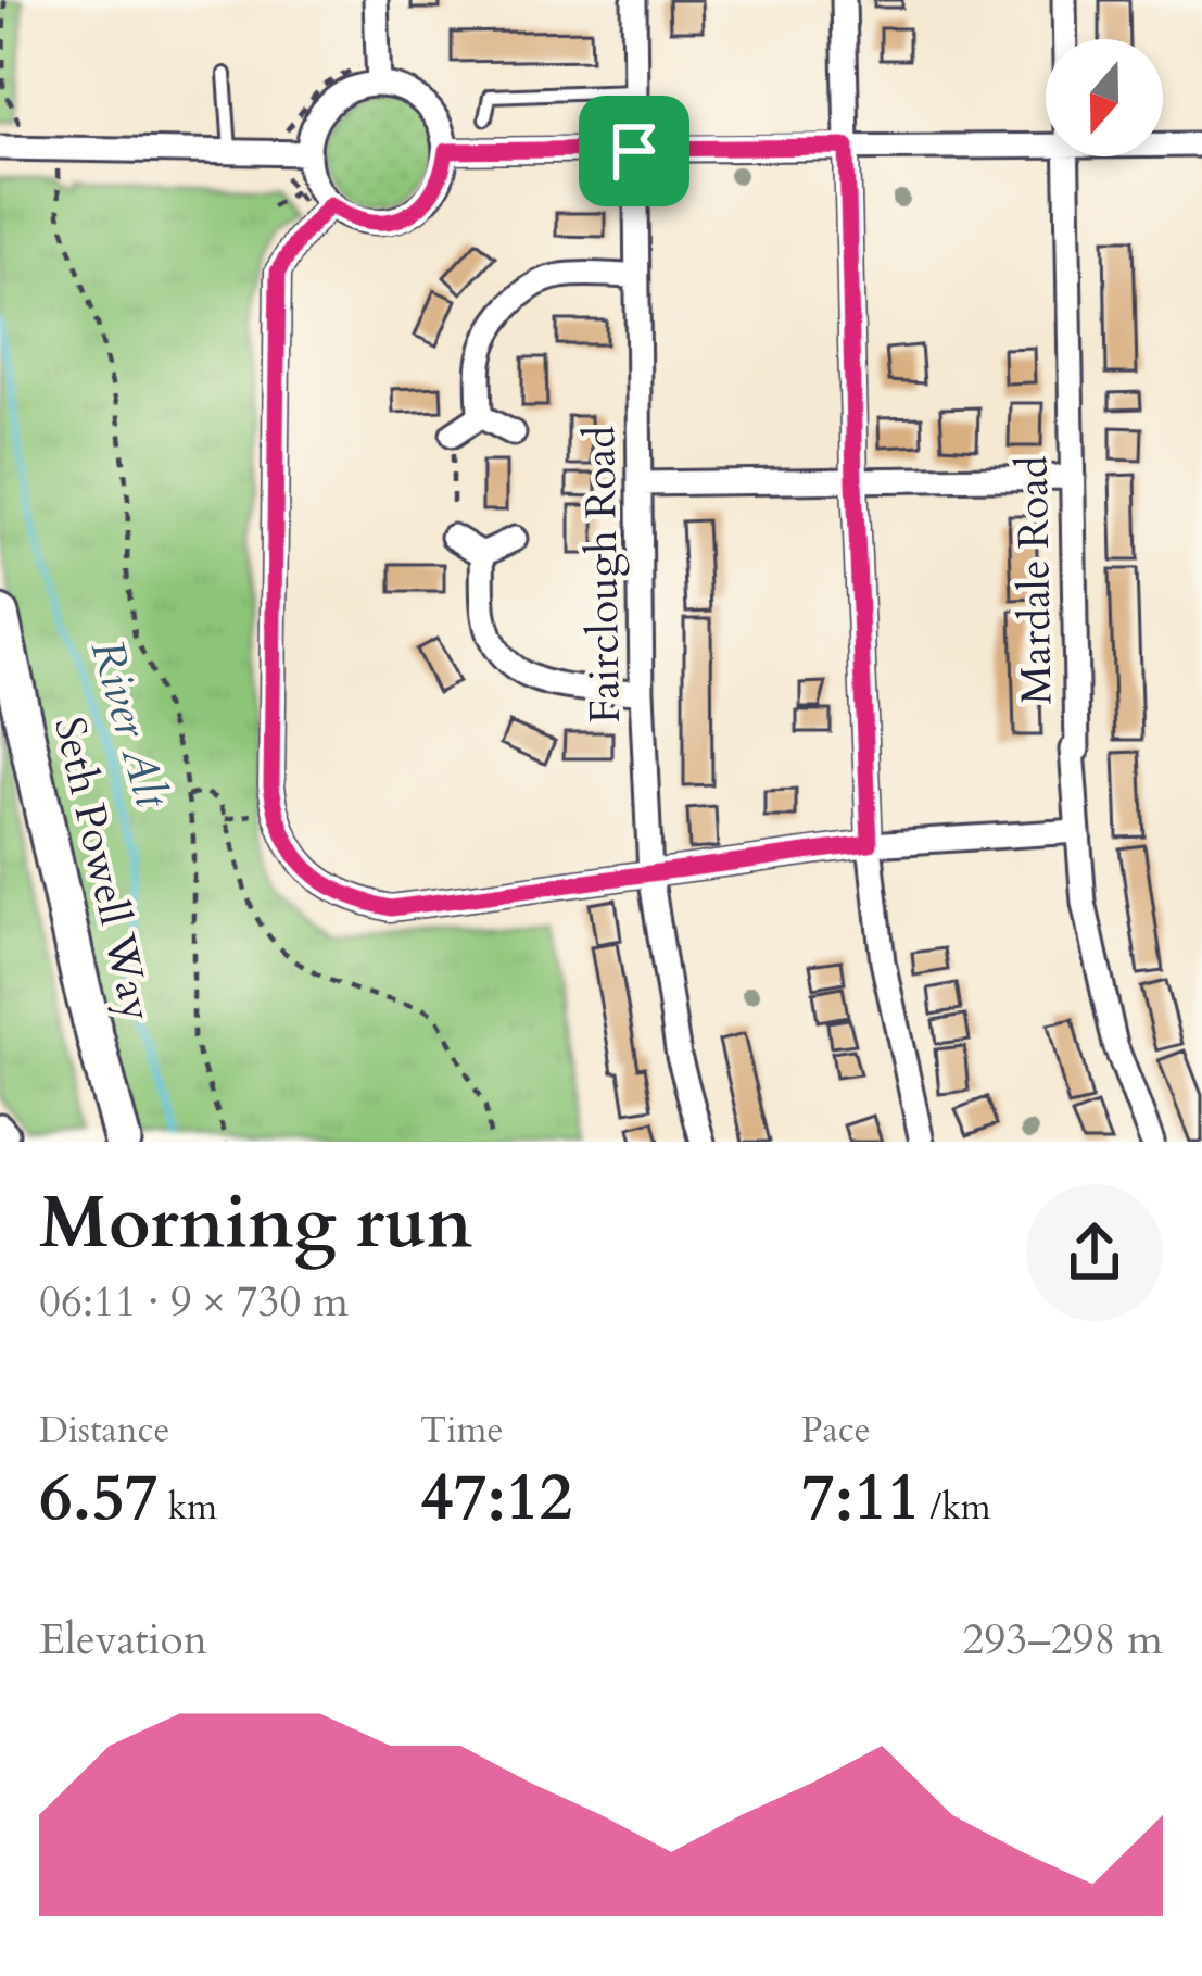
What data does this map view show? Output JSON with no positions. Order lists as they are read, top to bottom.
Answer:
{
  "streets": {
    "main road": ["Seth Powell Way"],
    "street": ["Fairclough Road", "Mardale Road"]
  },
  "water": ["River Alt"],
  "north": "bottom",
  "page": {
    "heading": ["Morning run", "06:11 · 9 × 730 m"],
    "stats": [
      ["Distance", "6.57 km"],
      ["Time", "47:12"],
      ["Pace", "7:11 /km"]
    ],
    "chart": ["Elevation", "293–298 m"]
  }
}
